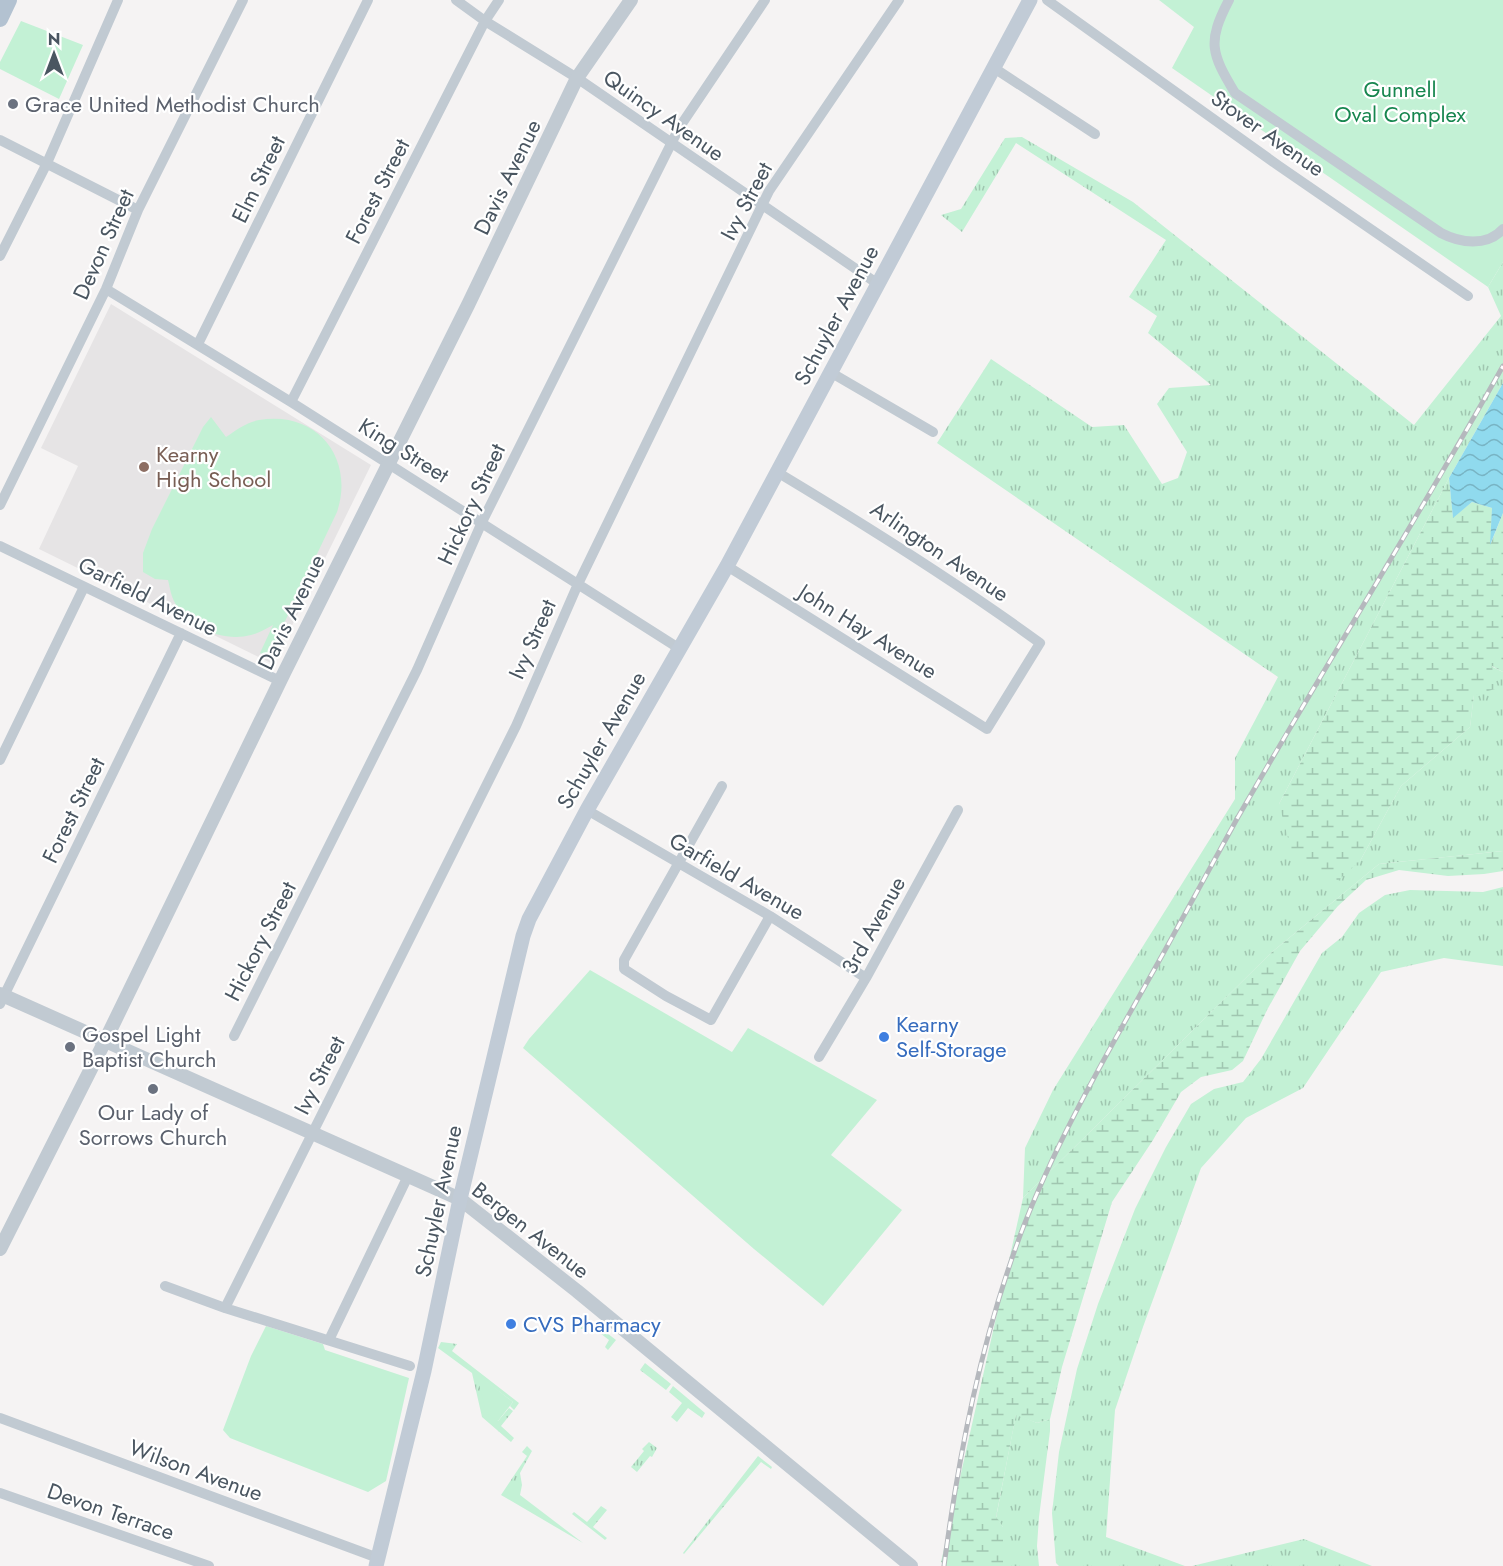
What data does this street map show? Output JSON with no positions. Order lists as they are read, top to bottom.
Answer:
{
  "streets": {
    "main road": ["Schuyler Avenue"],
    "street": [
      "Quincy Avenue",
      "Stover Avenue",
      "Davis Avenue",
      "Elm Street",
      "Forest Street",
      "Ivy Street",
      "Devon Street",
      "King Street",
      "Hickory Street",
      "Arlington Avenue",
      "Garfield Avenue",
      "John Hay Avenue",
      "3rd Avenue",
      "Bergen Avenue",
      "Wilson Avenue",
      "Devon Terrace"
    ]
  },
  "crossings": [
    ["Quincy Avenue", "Davis Avenue"],
    ["Quincy Avenue", "Forest Street"],
    ["Quincy Avenue", "Ivy Street"],
    ["Quincy Avenue", "Schuyler Avenue"],
    ["Quincy Avenue", "Hickory Street"],
    ["Davis Avenue", "King Street"],
    ["Davis Avenue", "Garfield Avenue"],
    ["Davis Avenue", "Bergen Avenue"],
    ["Elm Street", "King Street"],
    ["Forest Street", "King Street"],
    ["Forest Street", "Garfield Avenue"],
    ["Forest Street", "Bergen Avenue"],
    ["Ivy Street", "King Street"],
    ["Ivy Street", "Bergen Avenue"],
    ["Devon Street", "King Street"],
    ["Schuyler Avenue", "King Street"],
    ["Schuyler Avenue", "Arlington Avenue"],
    ["Schuyler Avenue", "Garfield Avenue"],
    ["Schuyler Avenue", "John Hay Avenue"],
    ["Schuyler Avenue", "Bergen Avenue"],
    ["Schuyler Avenue", "Wilson Avenue"],
    ["King Street", "Hickory Street"],
    ["Arlington Avenue", "John Hay Avenue"],
    ["Garfield Avenue", "3rd Avenue"]
  ],
  "parks": ["Gunnell Oval Complex"],
  "places": [
    "Grace United Methodist Church",
    "Kearny High School",
    "Kearny Self-Storage",
    "Gospel Light Baptist Church",
    "Our Lady of Sorrows Church",
    "CVS Pharmacy"
  ],
  "north": "top"
}
